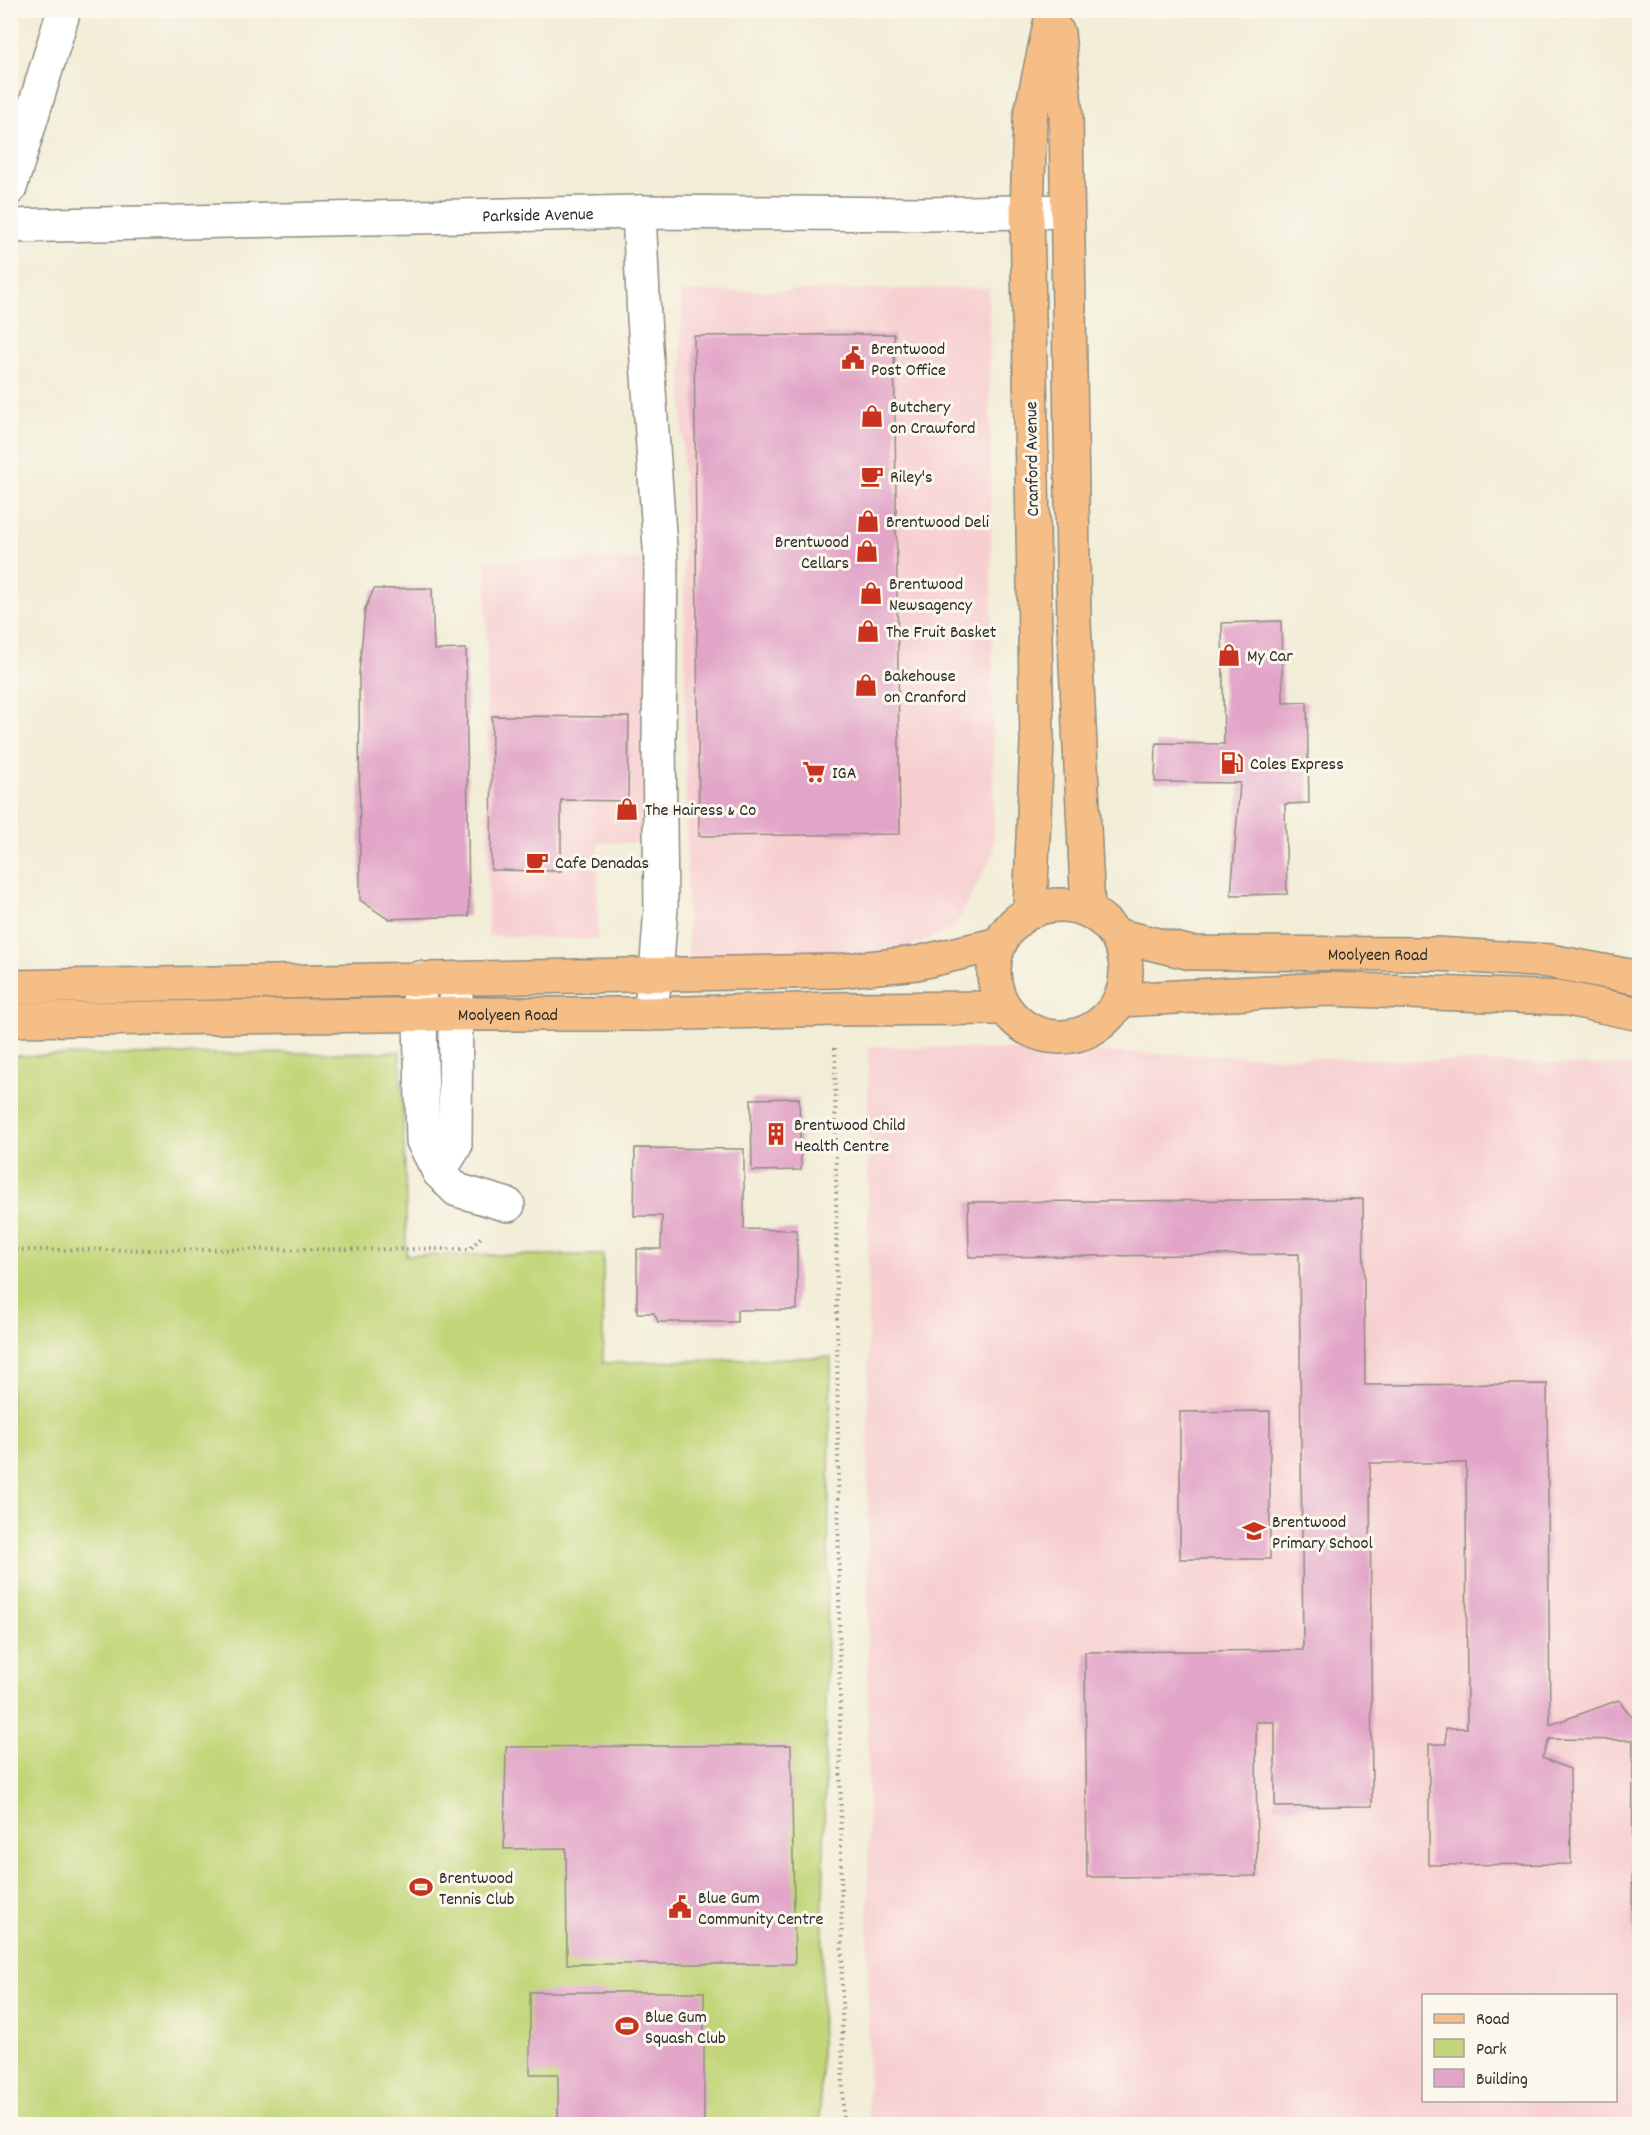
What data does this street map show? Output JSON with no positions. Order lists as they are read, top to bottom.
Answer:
{
  "streets": {
    "main road": ["Cranford Avenue", "Moolyeen Road"],
    "street": ["Parkside Avenue"]
  },
  "crossings": [
    ["Parkside Avenue", "Cranford Avenue"],
    ["Cranford Avenue", "Moolyeen Road"]
  ],
  "places": {
    "public building": ["Brentwood Post Office", "Blue Gum Community Centre"],
    "shop": [
      "Butchery on Crawford",
      "Brentwood Deli",
      "Brentwood Cellars",
      "Brentwood Newsagency",
      "The Fruit Basket",
      "My Car",
      "Bakehouse on Cranford",
      "The Hairess & Co"
    ],
    "cafe": ["Riley's", "Cafe Denadas"],
    "fuel station": ["Coles Express"],
    "supermarket": ["IGA"],
    "building": ["Brentwood Child Health Centre"],
    "school or university": ["Brentwood Primary School"],
    "sports": ["Brentwood Tennis Club", "Blue Gum Squash Club"]
  },
  "legend": ["Road", "Park", "Building"]
}
